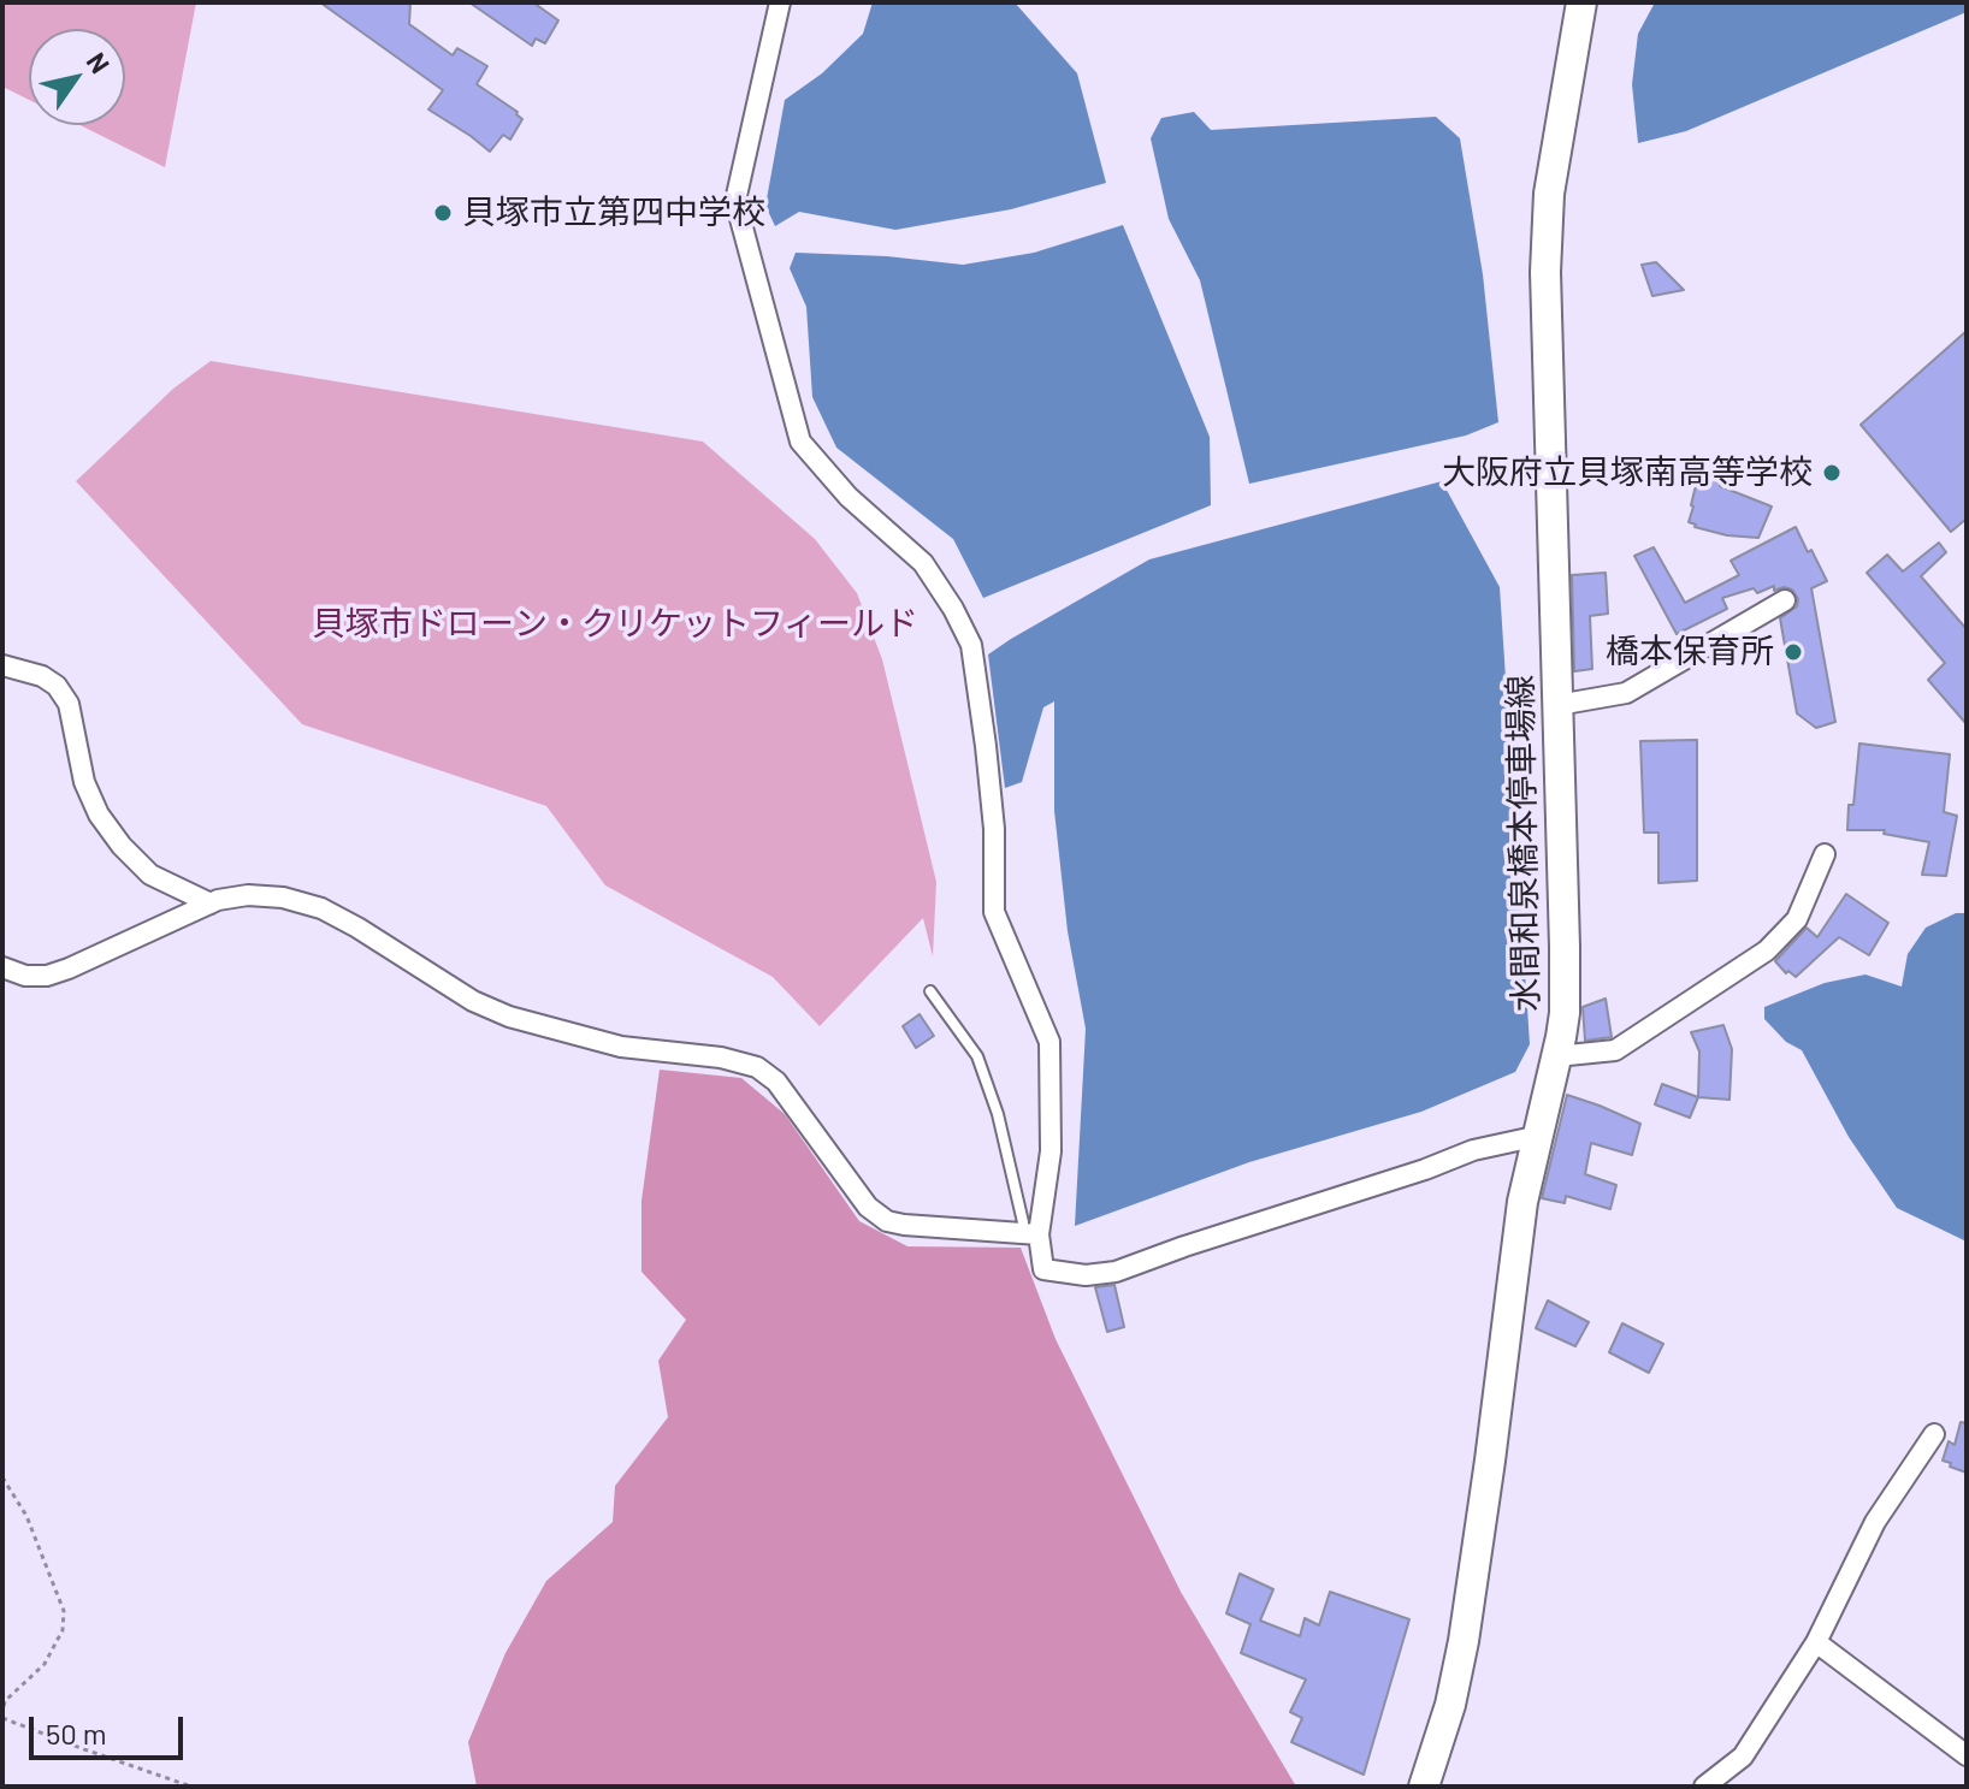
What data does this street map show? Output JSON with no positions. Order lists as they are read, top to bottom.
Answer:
{
  "streets": {
    "main road": ["水間和泉橋本停車場線"]
  },
  "parks": ["貝塚市ドローン・クリケットフィールド"],
  "places": ["貝塚市立第四中学校", "大阪府立貝塚南高等学校", "橋本保育所"],
  "scale_bar": "50 m",
  "north": "top right"
}
